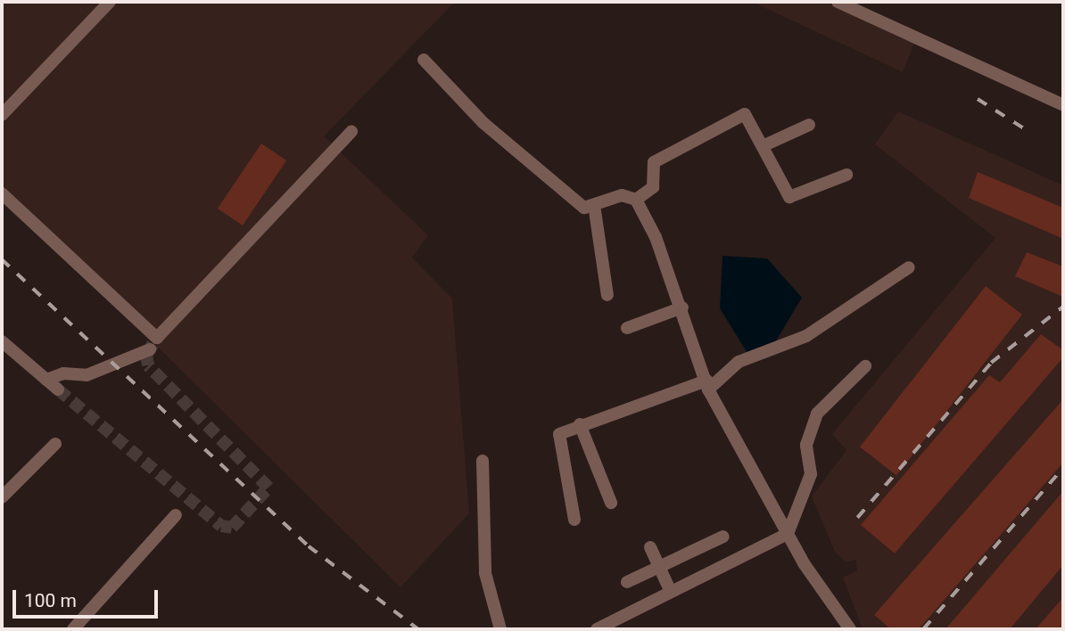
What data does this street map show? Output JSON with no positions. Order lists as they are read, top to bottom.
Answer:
{
  "scale_bar": "100 m"
}
